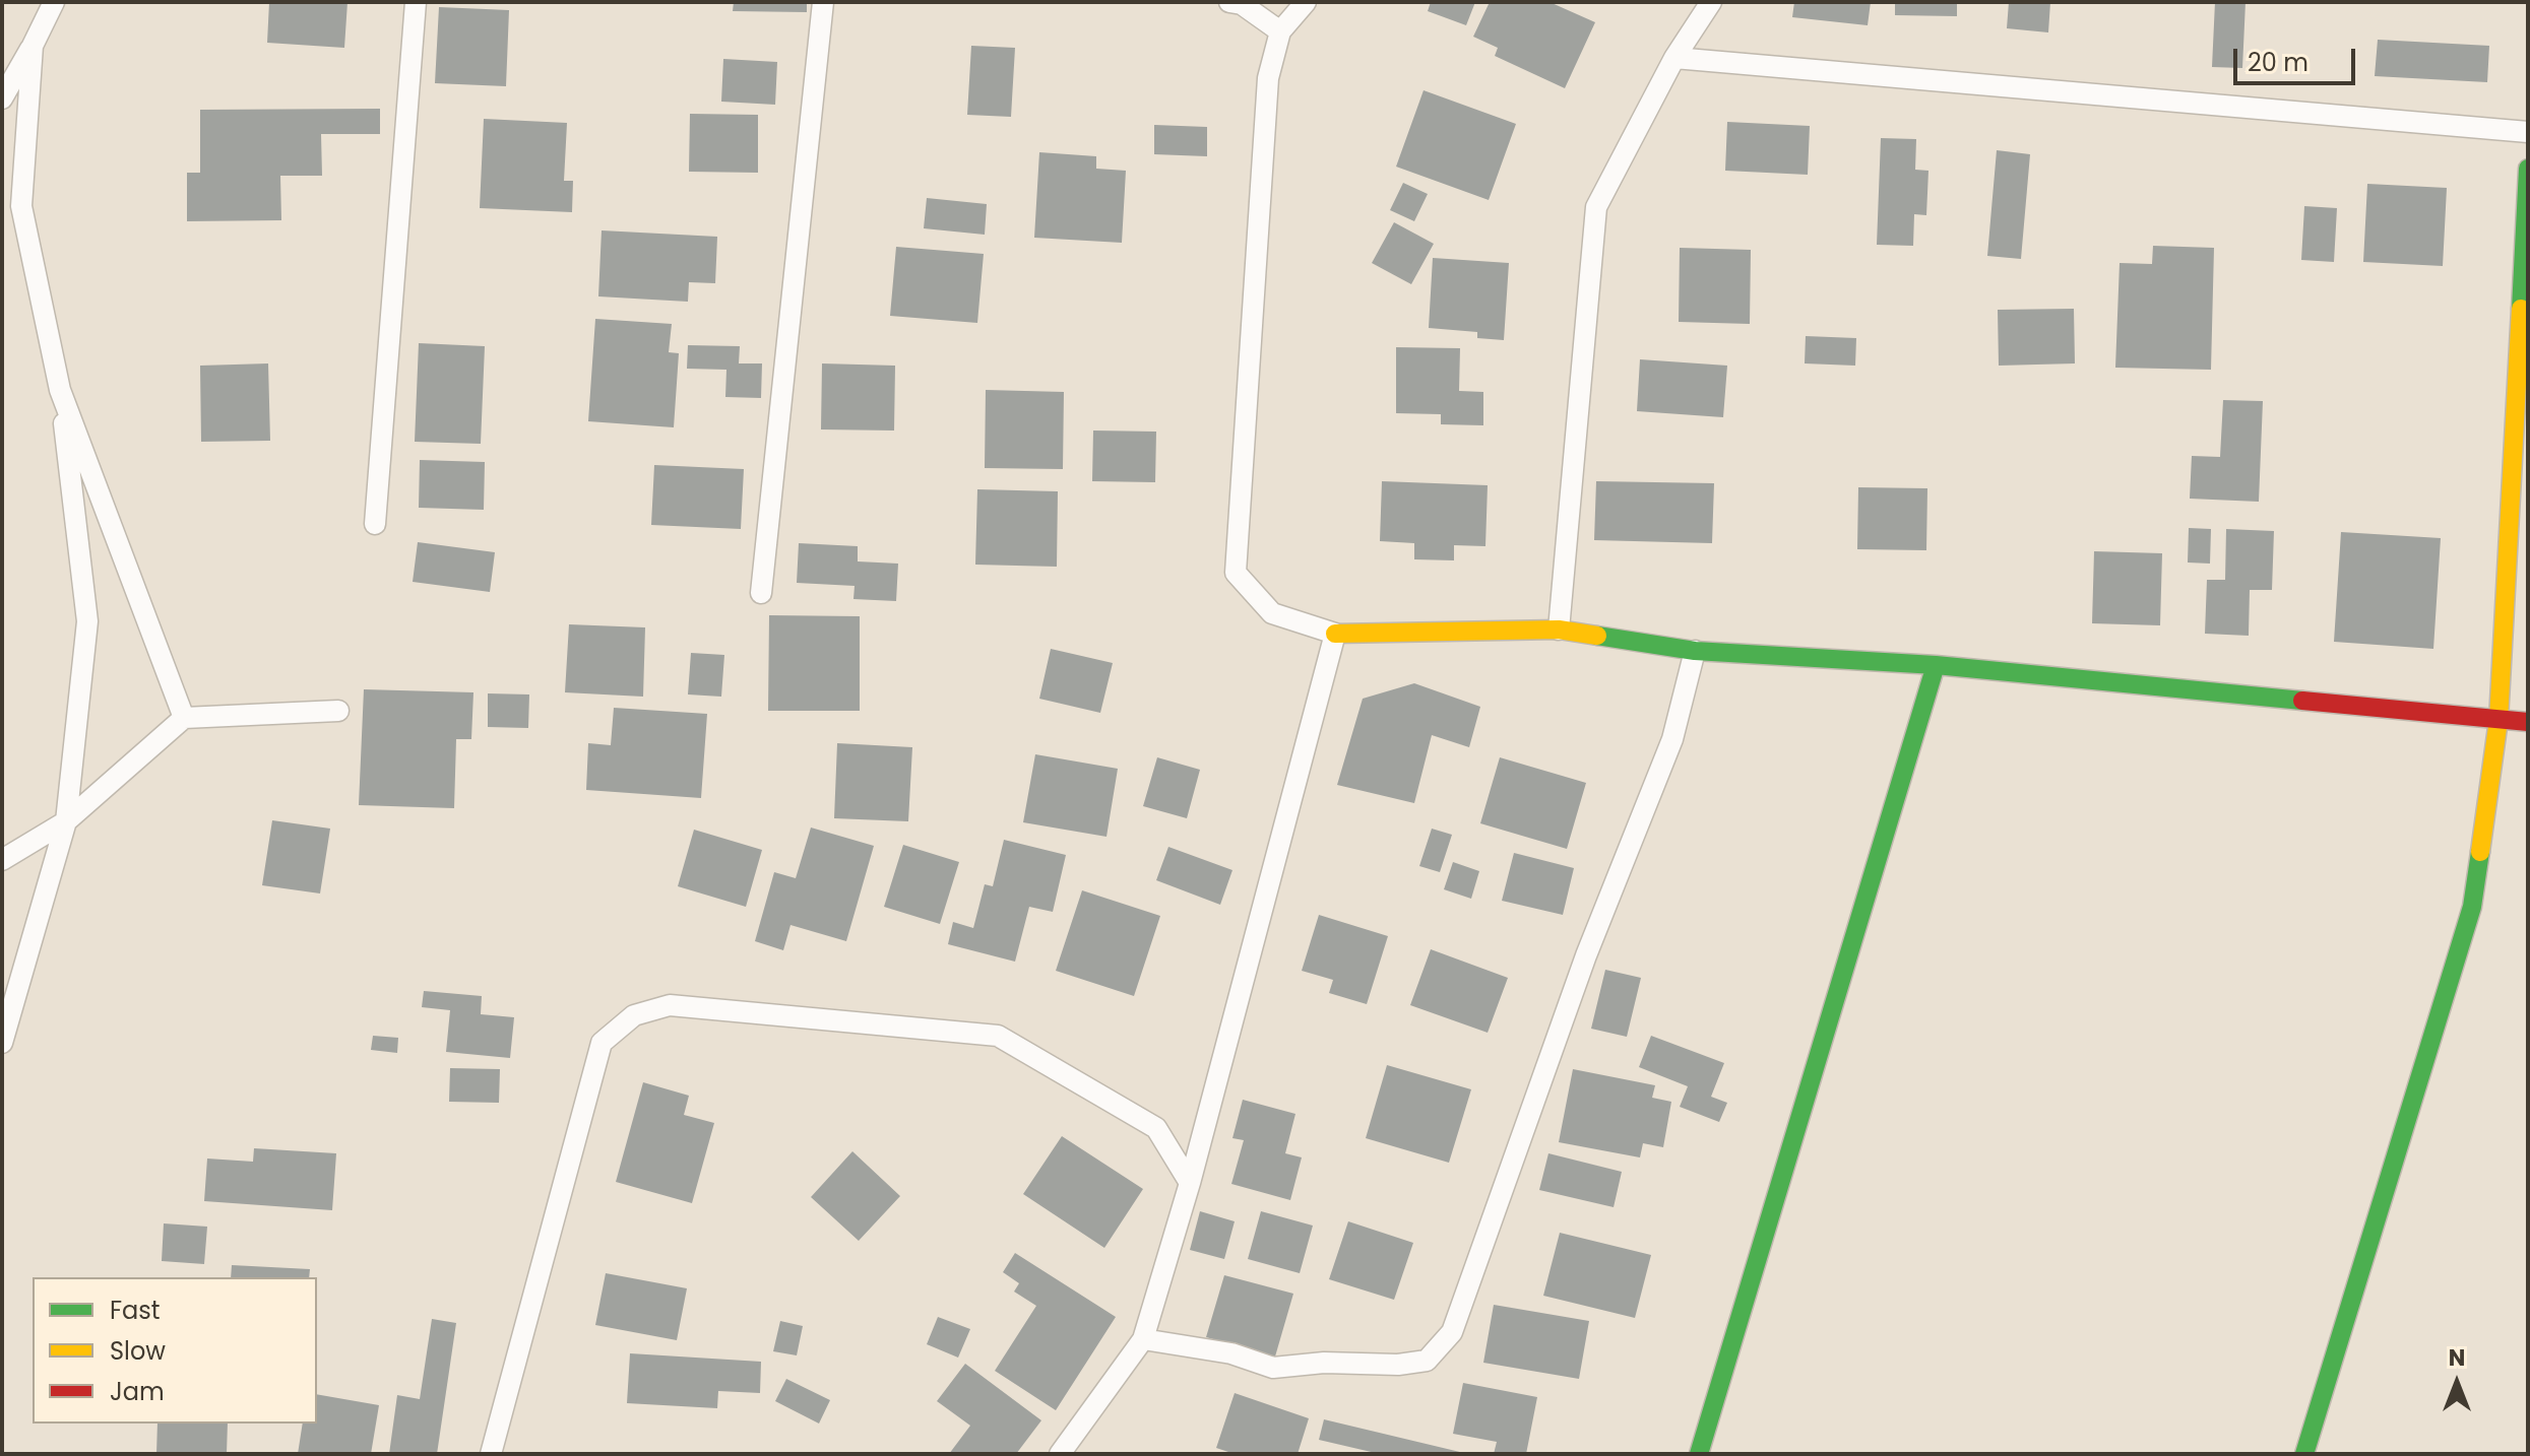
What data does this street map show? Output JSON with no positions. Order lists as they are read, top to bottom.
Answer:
{
  "legend": ["Fast", "Slow", "Jam"],
  "scale_bar": "20 m",
  "north": "top"
}
